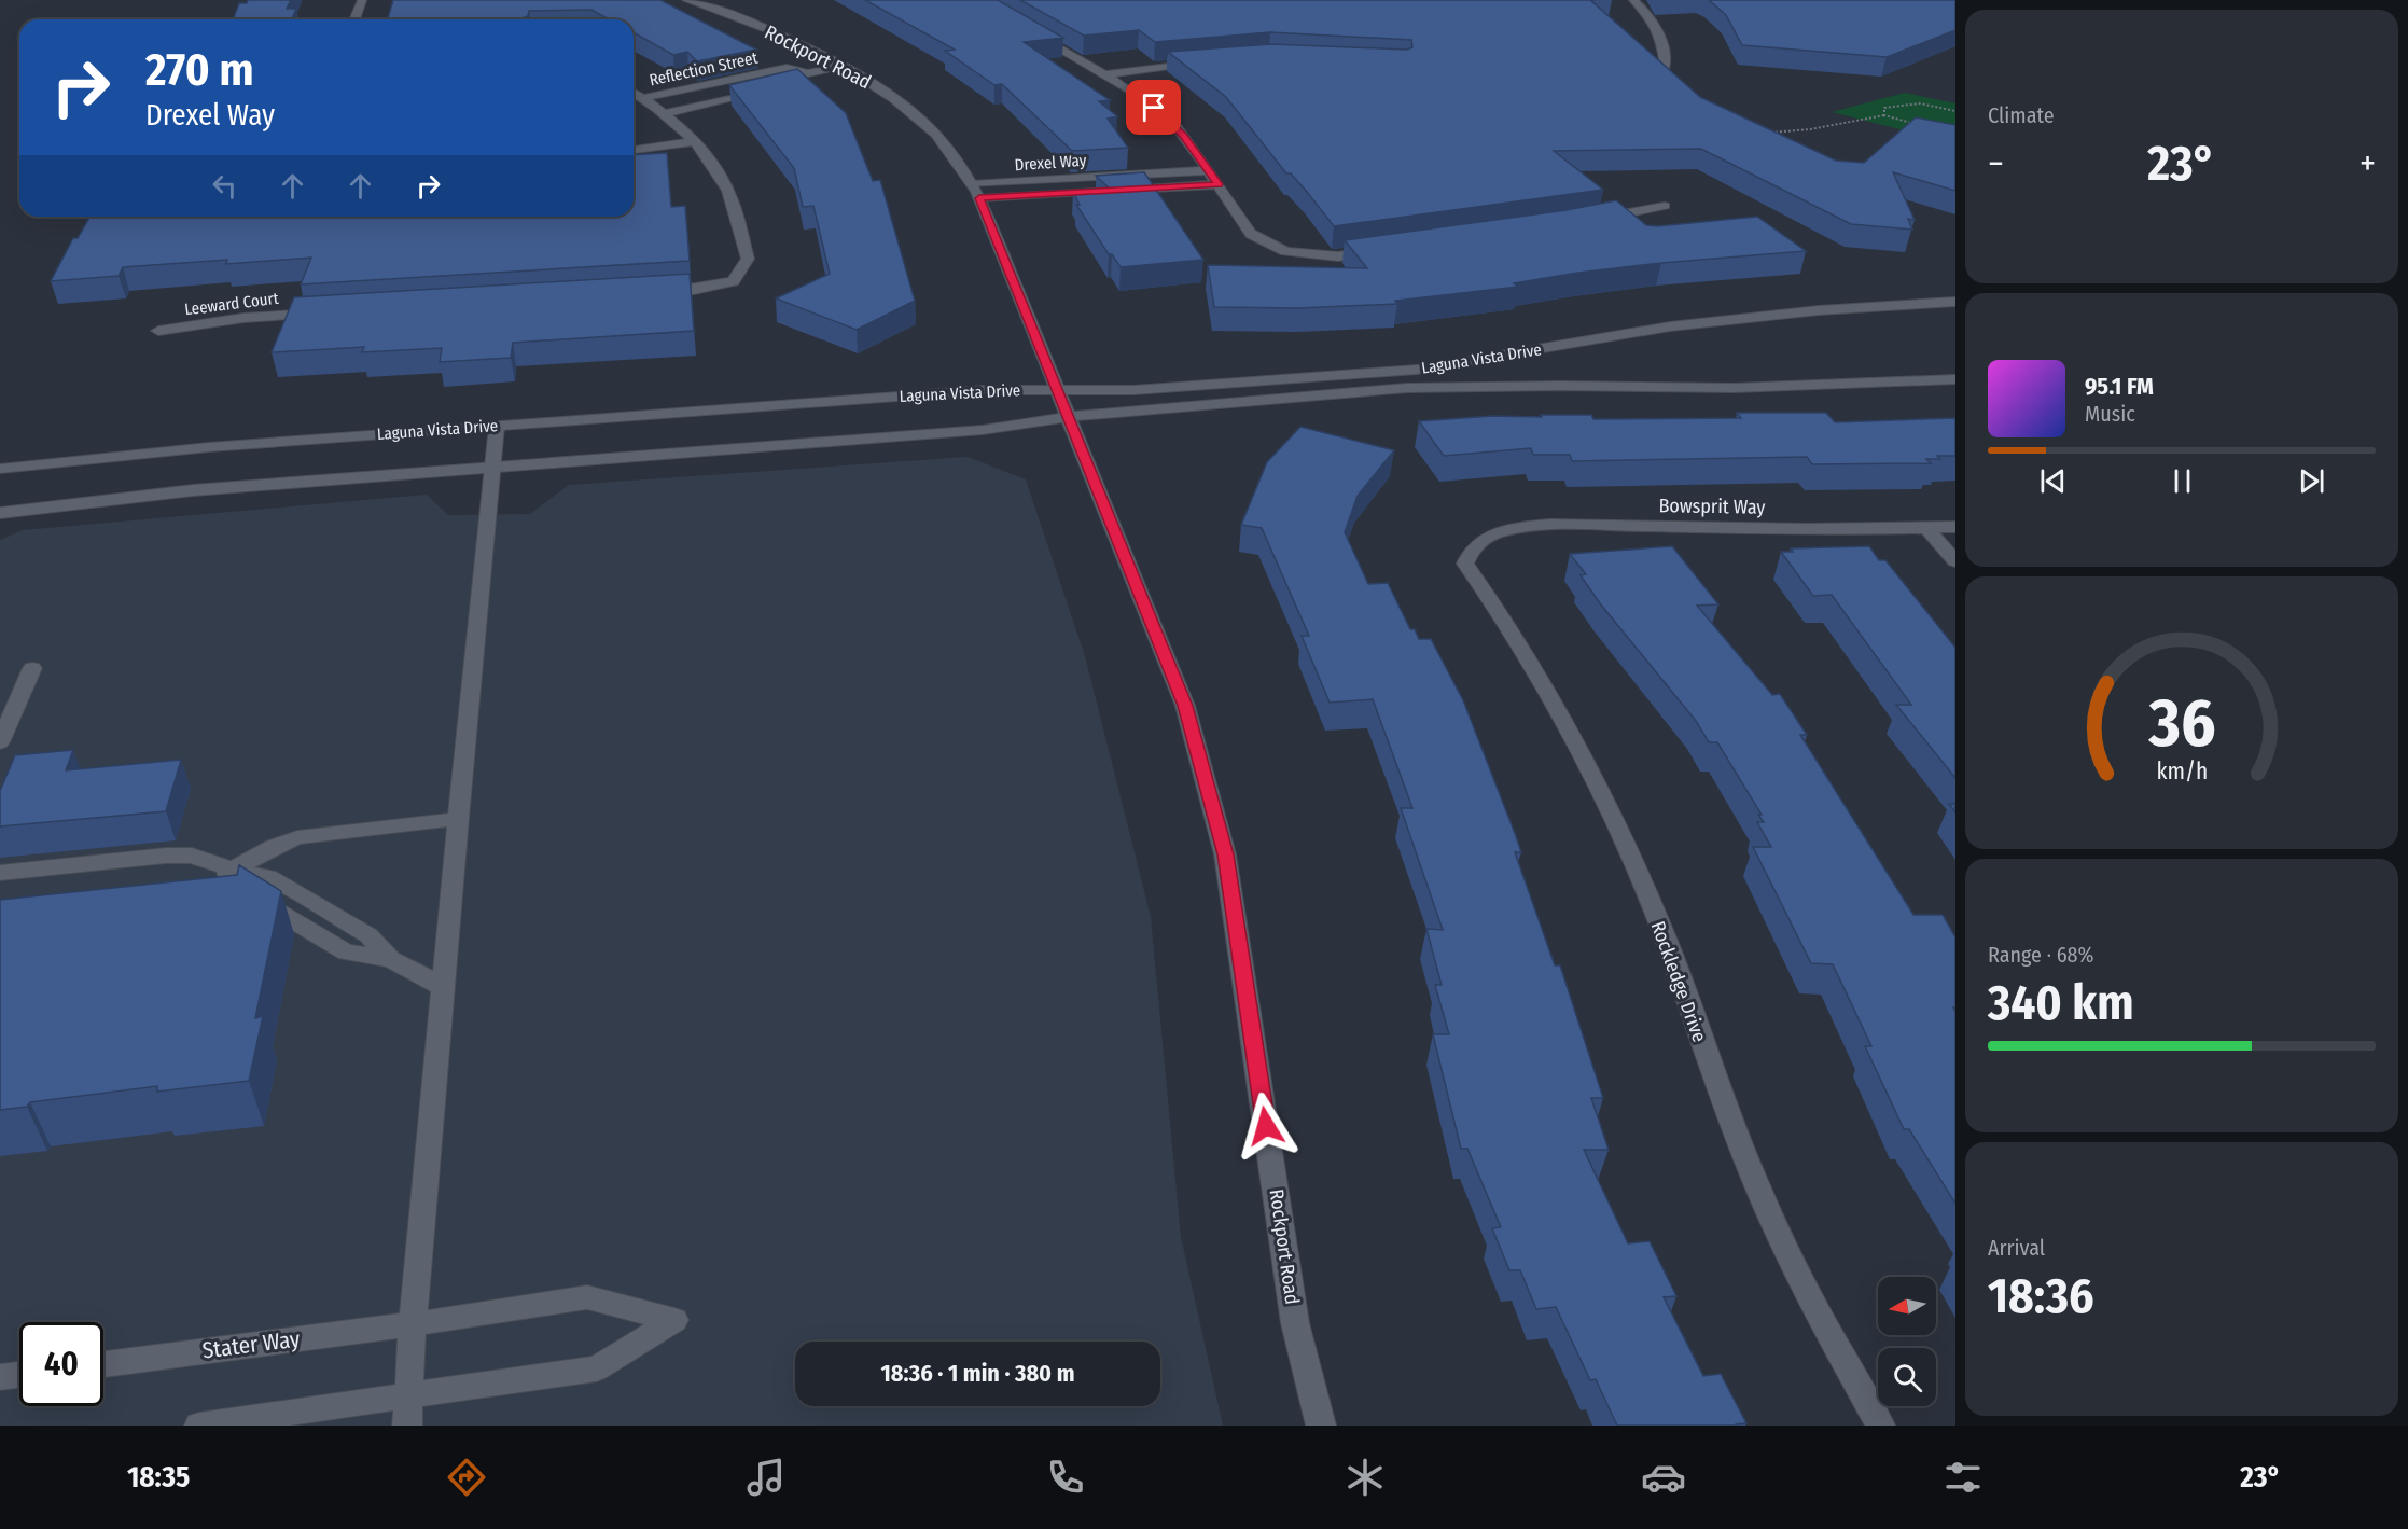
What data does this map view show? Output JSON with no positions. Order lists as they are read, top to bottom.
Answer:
{
  "streets": {
    "street": [
      "Rockport Road",
      "Reflection Street",
      "Drexel Way",
      "Leeward Court",
      "Laguna Vista Drive",
      "Bowsprit Way",
      "Rockledge Drive",
      "Stater Way"
    ]
  },
  "crossings": [
    ["Rockport Road", "Reflection Street"],
    ["Rockport Road", "Drexel Way"],
    ["Rockport Road", "Laguna Vista Drive"],
    ["Bowsprit Way", "Rockledge Drive"]
  ],
  "north": "left",
  "page": {
    "tile": [
      "Climate",
      ["Range · 68%", "340 km"],
      ["Arrival", "18:36"]
    ],
    "turn": ["270 m", "Drexel Way"],
    "heat": ["−", "23°", "+"],
    "song": ["95.1 FM", "Music"],
    "limit": "40",
    "trip": "18:36 · 1 min · 380 m",
    "tabs": ["18:35", "23°"],
    "gauge": ["36", "km/h"]
  }
}
